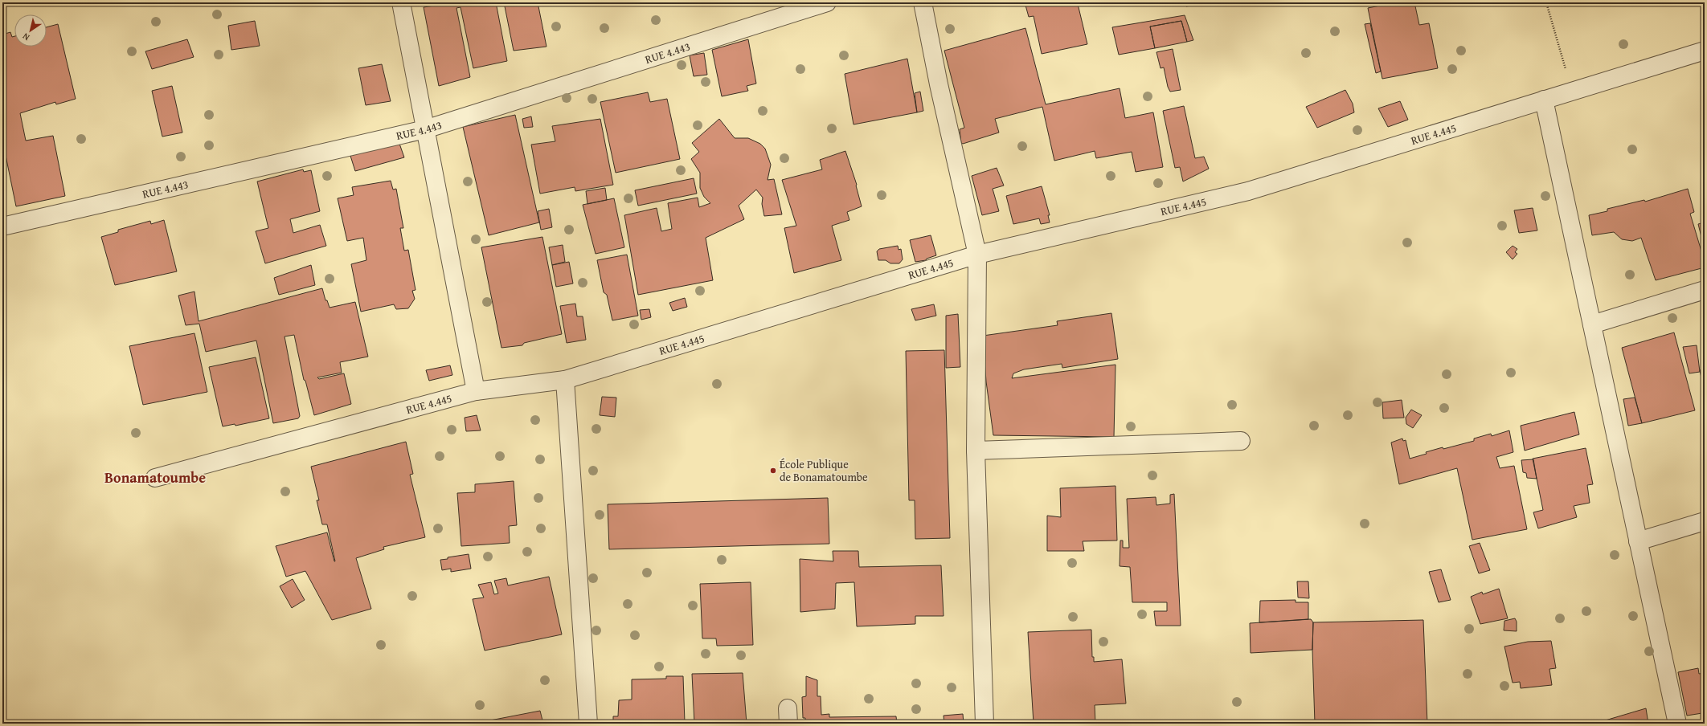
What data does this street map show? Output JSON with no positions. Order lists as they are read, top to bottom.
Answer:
{
  "streets": {
    "street": ["RUE 4.443", "RUE 4.445"]
  },
  "districts": ["Bonamatoumbe"],
  "places": ["École Publique de Bonamatoumbe"],
  "north": "bottom left"
}
